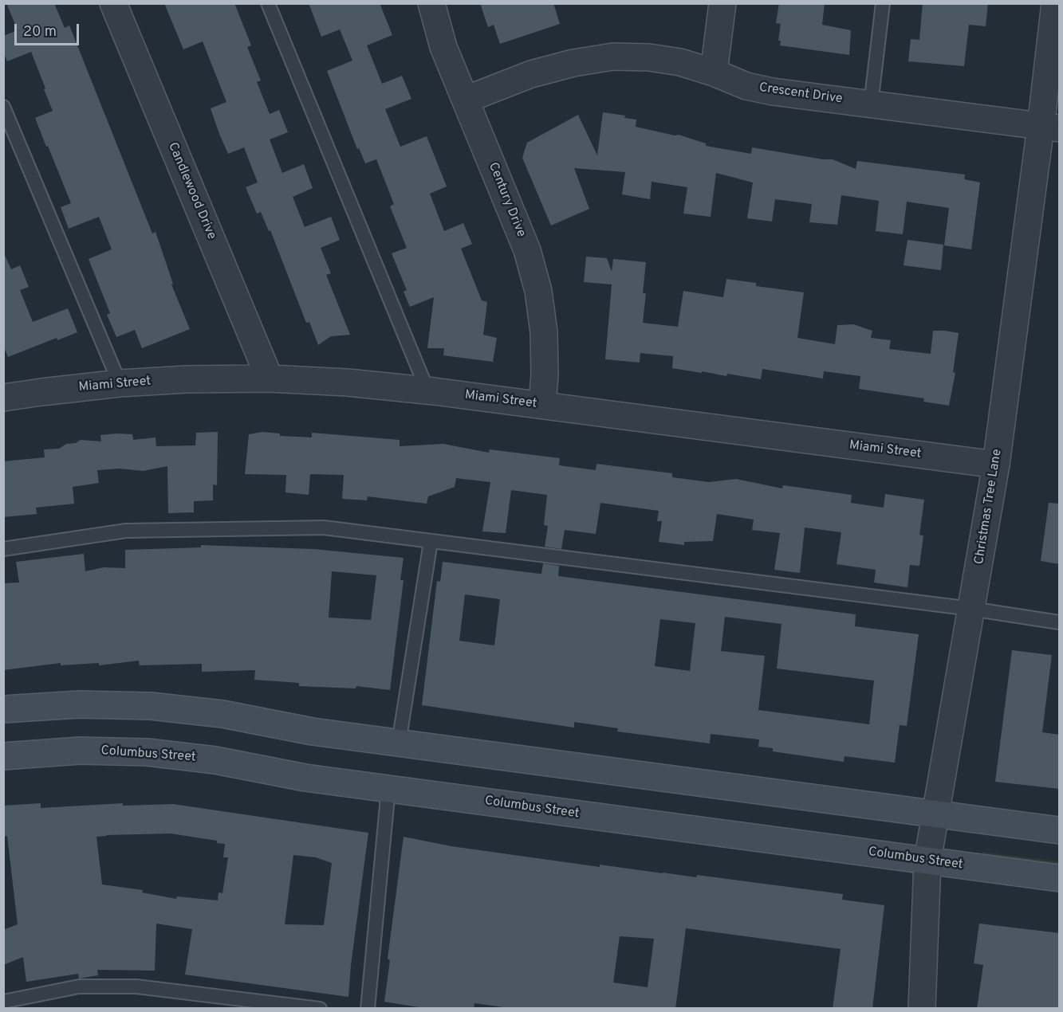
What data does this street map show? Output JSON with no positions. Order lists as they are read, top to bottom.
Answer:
{
  "streets": {
    "main road": ["Columbus Street"],
    "street": [
      "Crescent Drive",
      "Candlewood Drive",
      "Century Drive",
      "Miami Street",
      "Christmas Tree Lane"
    ]
  },
  "crossings": [
    ["Crescent Drive", "Century Drive"],
    ["Crescent Drive", "Christmas Tree Lane"],
    ["Candlewood Drive", "Miami Street"],
    ["Century Drive", "Miami Street"],
    ["Miami Street", "Christmas Tree Lane"],
    ["Christmas Tree Lane", "Columbus Street"]
  ],
  "scale_bar": "20 m"
}
